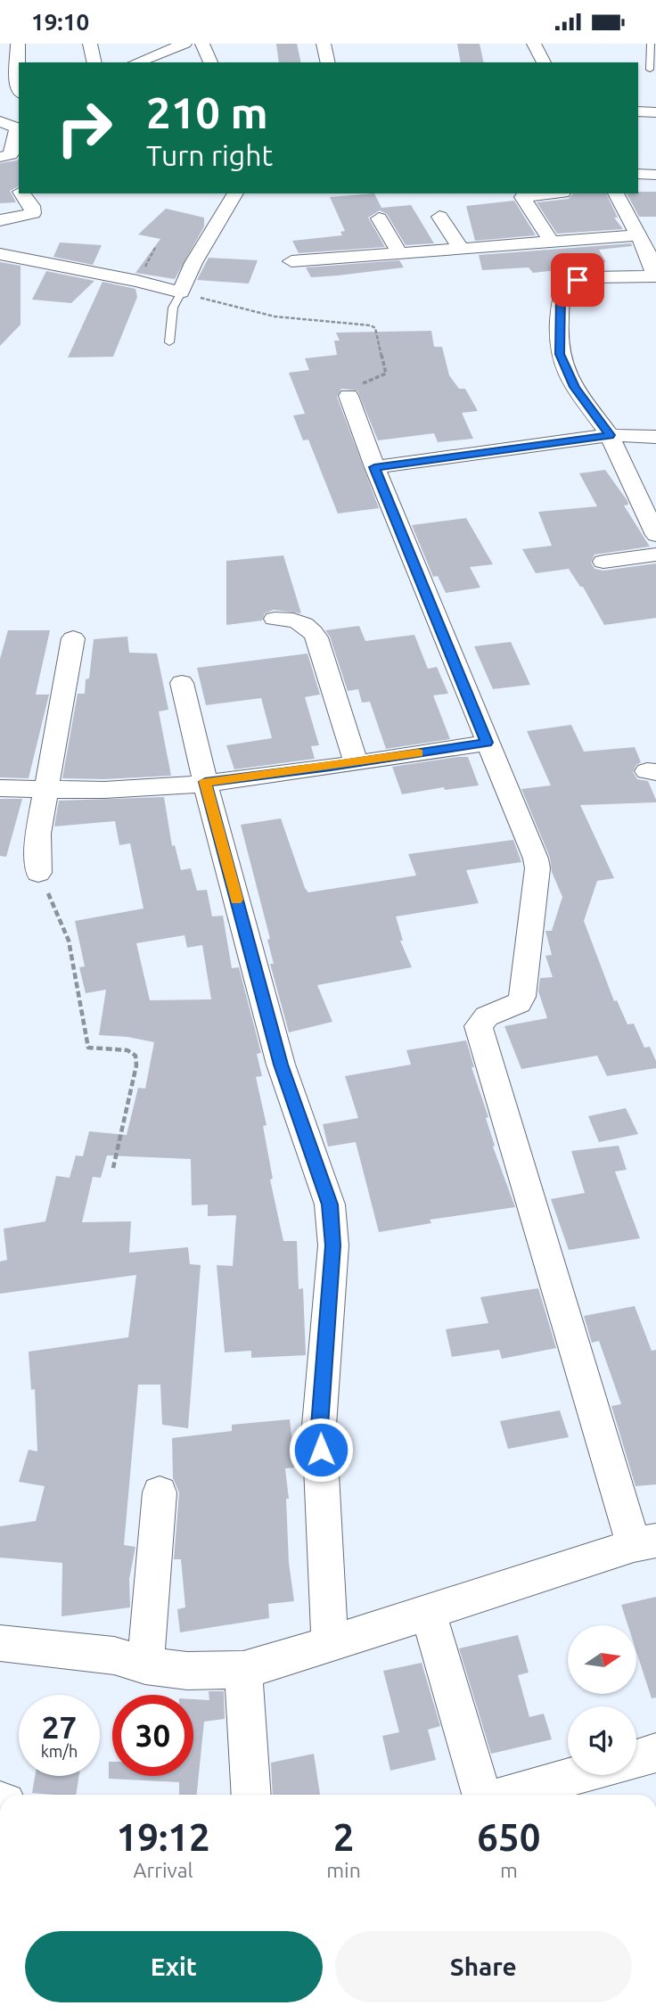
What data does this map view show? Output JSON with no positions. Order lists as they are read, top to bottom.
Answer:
{
  "north": "right",
  "page": {
    "status": "19:10",
    "turn": ["210 m", "Turn right"],
    "speed": "27 km/h",
    "limit": "30",
    "eta": [
      "19:12",
      "Arrival",
      "2",
      "min",
      "650",
      "m"
    ],
    "buttons": ["Exit", "Share"]
  }
}
